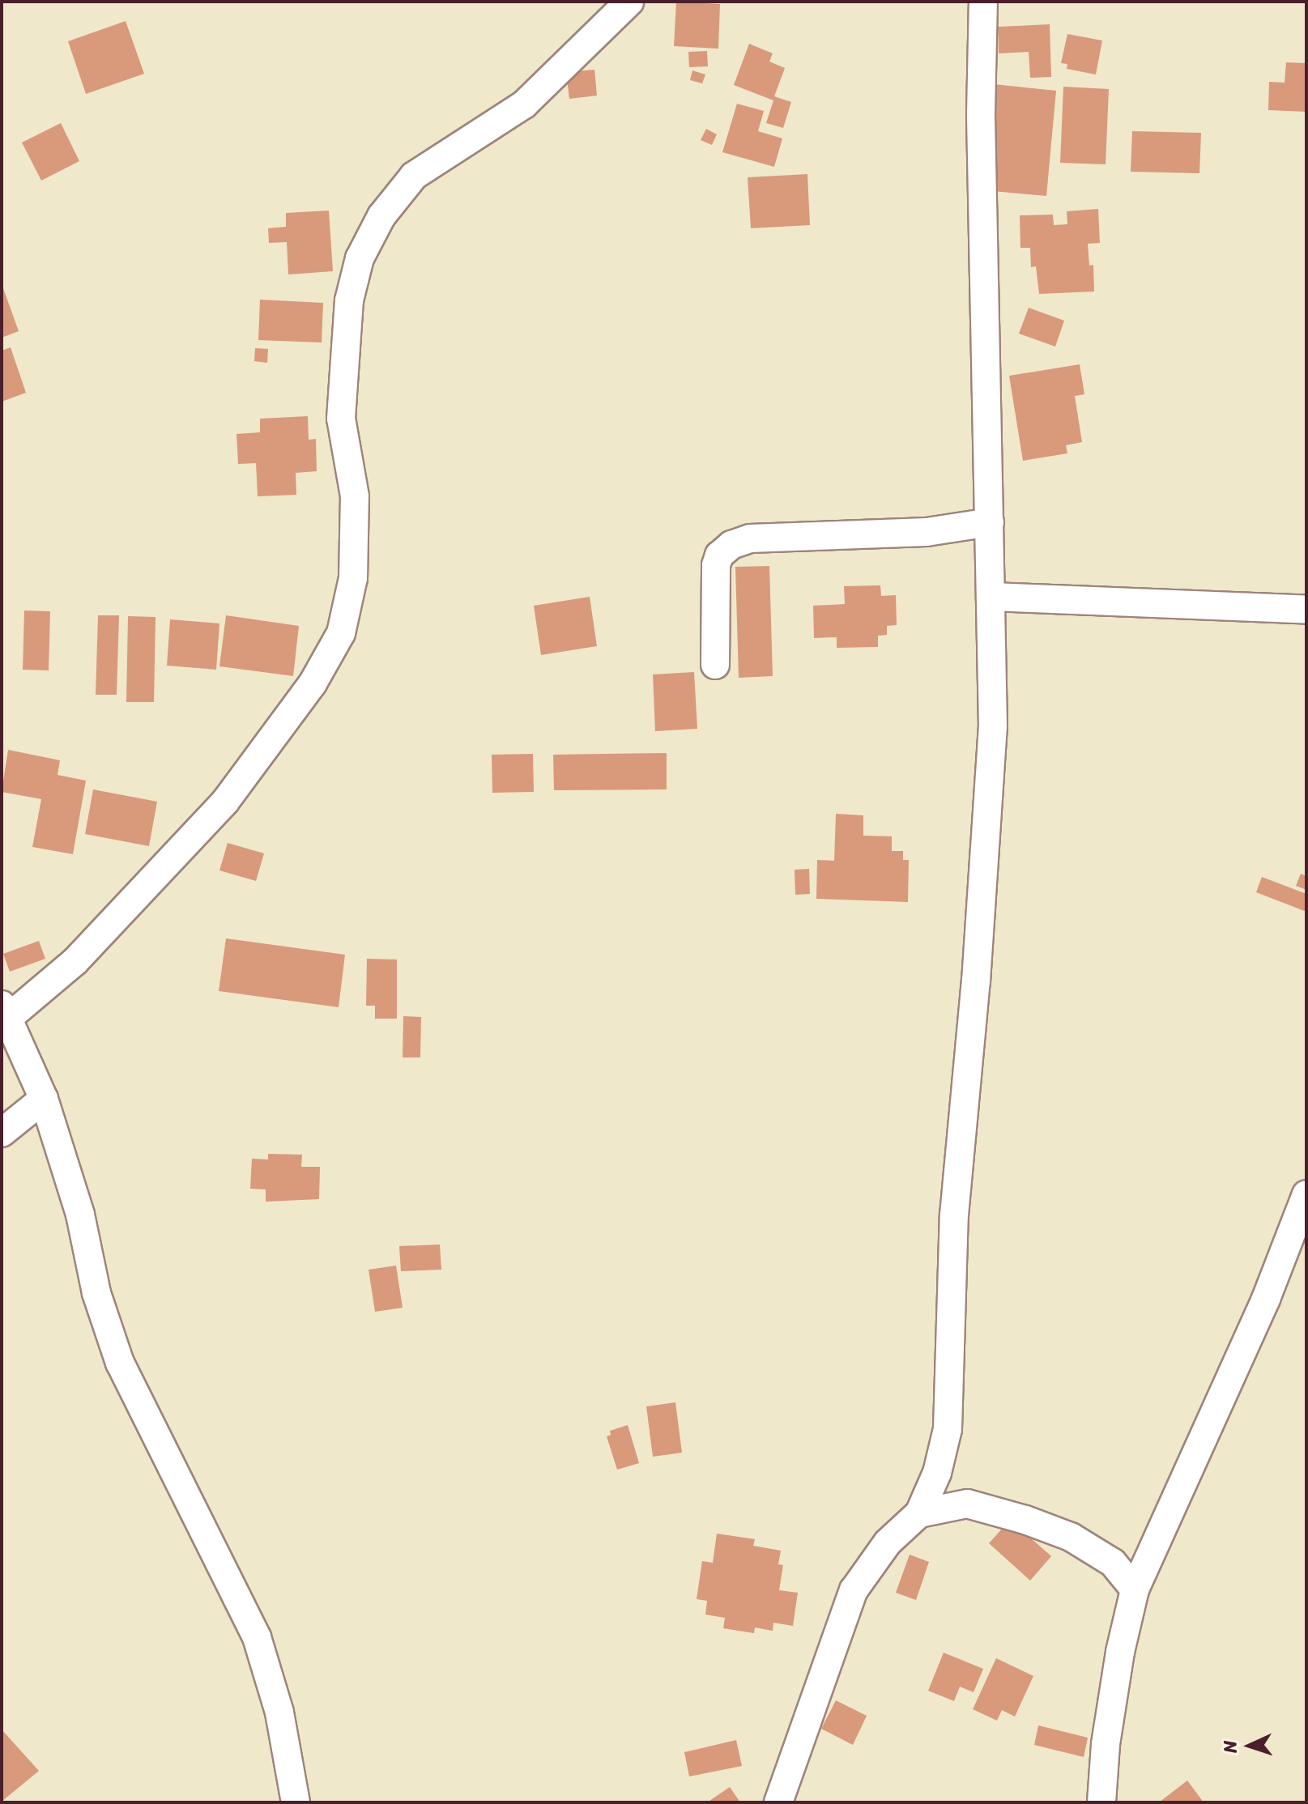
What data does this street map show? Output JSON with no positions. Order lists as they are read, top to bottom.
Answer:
{
  "north": "left"
}
